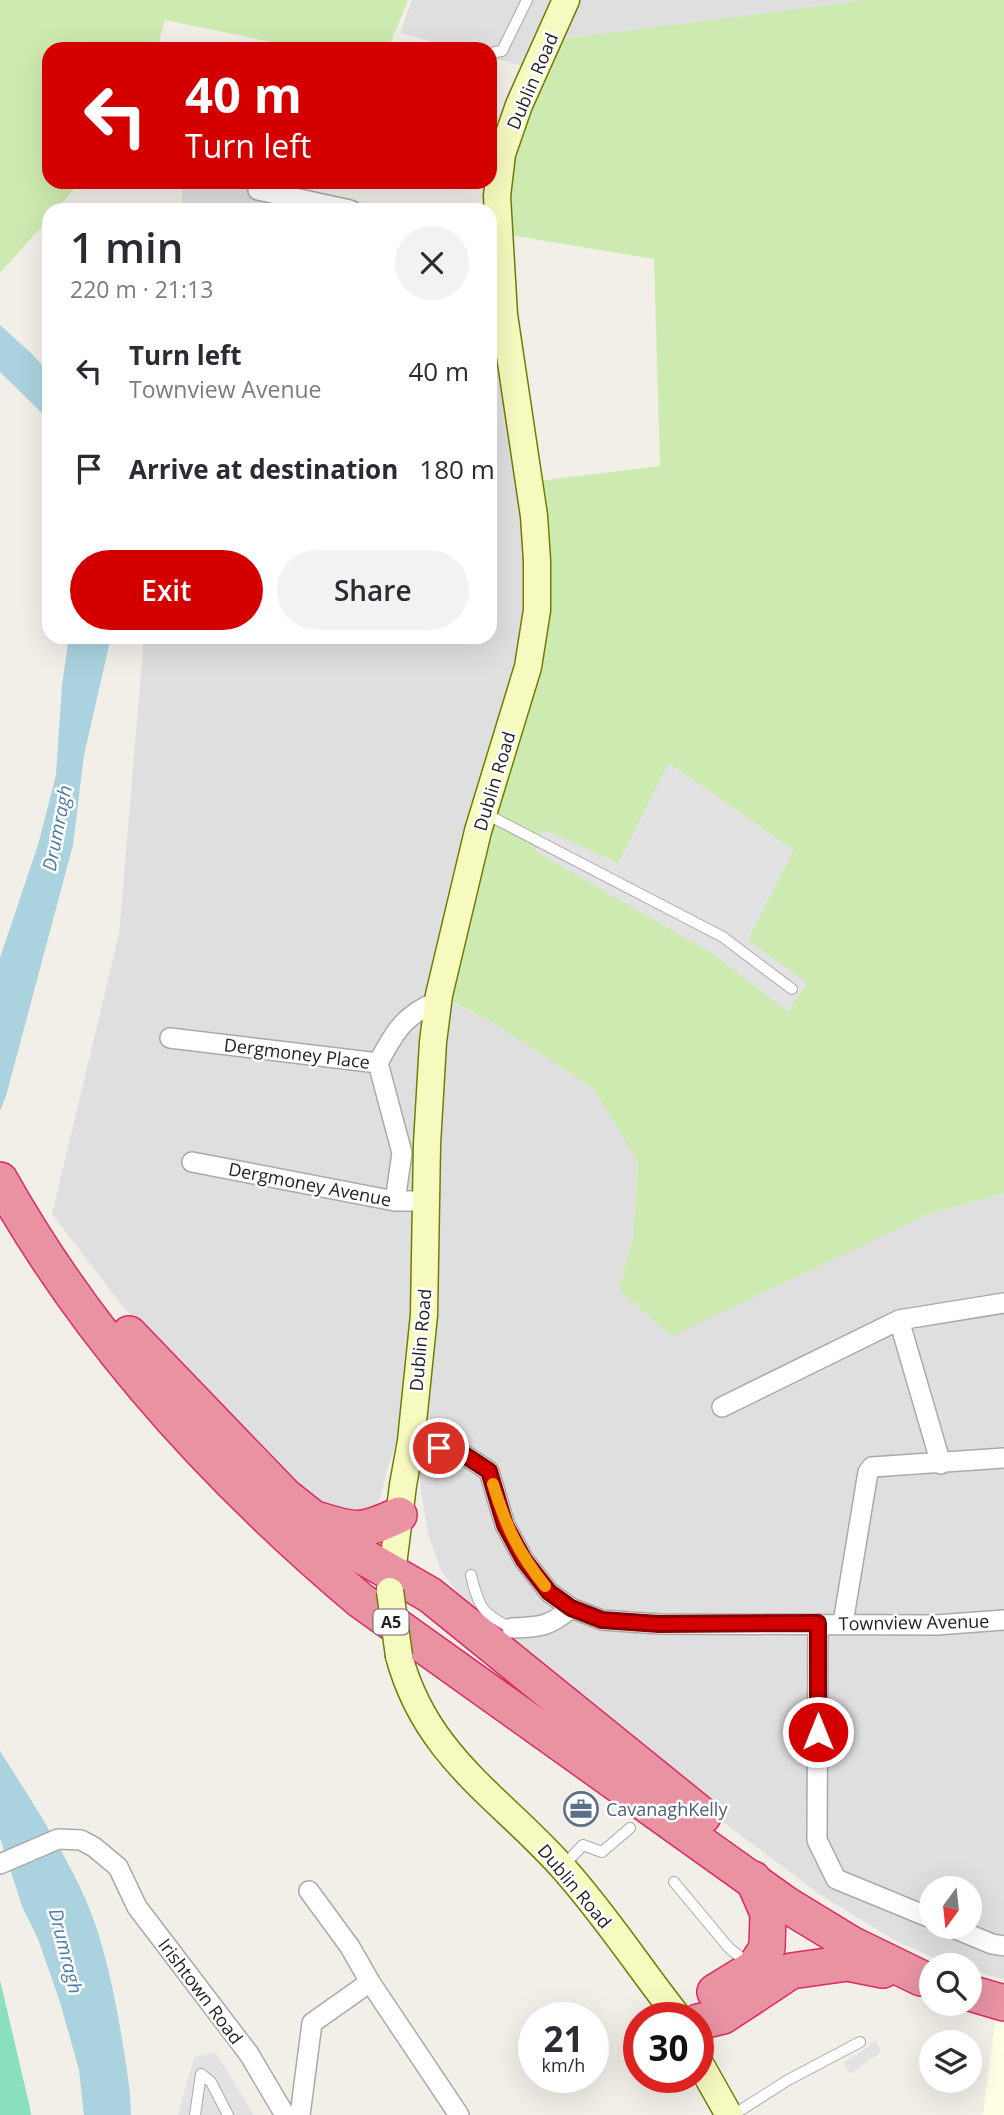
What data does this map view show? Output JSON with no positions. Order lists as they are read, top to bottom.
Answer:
{
  "streets": {
    "highway": ["A5"],
    "street": [
      "Dublin Road",
      "Dergmoney Place",
      "Dergmoney Avenue",
      "Townview Avenue",
      "Irishtown Road"
    ]
  },
  "crossings": [
    ["Dublin Road", "Dergmoney Place"],
    ["Dublin Road", "Dergmoney Avenue"],
    ["Dublin Road", "Townview Avenue"]
  ],
  "water": ["Drumragh"],
  "places": {
    "office": ["CavanaghKelly"]
  },
  "north": "bottom",
  "page": {
    "turn": ["40 m", "Turn left"],
    "heading": ["1 min", "220 m · 21:13"],
    "list": [
      {
        "name": "Turn left",
        "note": "Townview Avenue",
        "value": "40 m"
      },
      {
        "name": "Arrive at destination",
        "value": "180 m"
      }
    ],
    "buttons": ["Exit", "Share"],
    "speed": "21 km/h",
    "limit": "30"
  }
}
